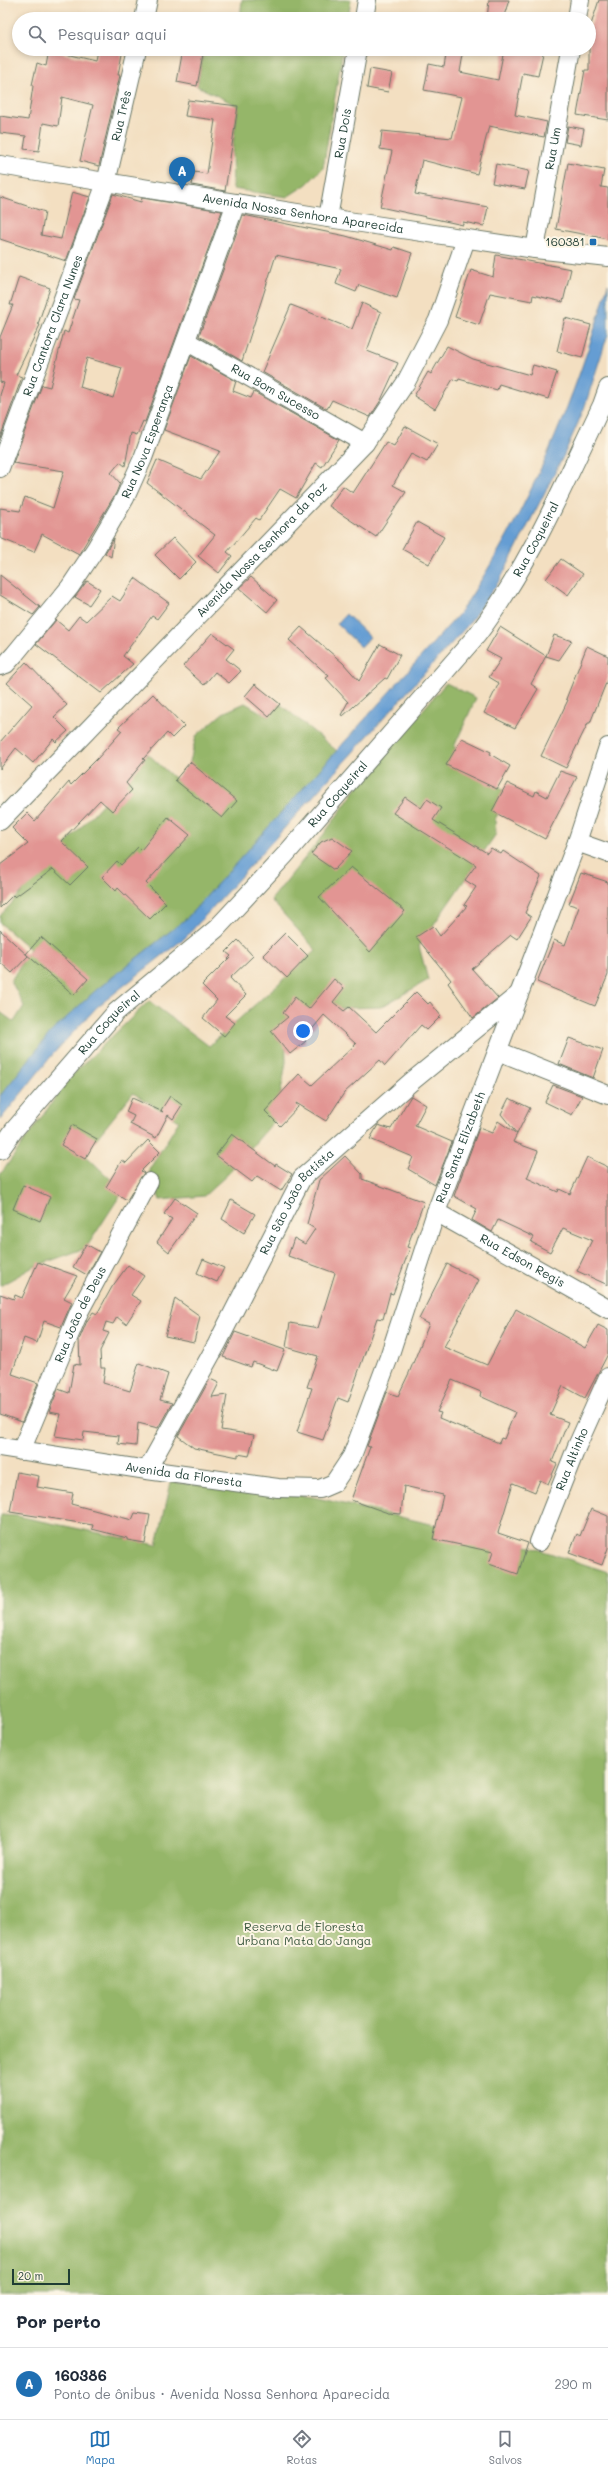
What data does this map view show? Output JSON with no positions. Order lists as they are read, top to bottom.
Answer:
{
  "streets": {
    "street": [
      "Rua Três",
      "Rua Dois",
      "Rua Um",
      "Avenida Nossa Senhora Aparecida",
      "Rua Cantora Clara Nunes",
      "Rua Bom Sucesso",
      "Rua Nova Esperança",
      "Rua Coqueiral",
      "Avenida Nossa Senhora da Paz",
      "Rua Santa Elizabeth",
      "Rua São João Batista",
      "Rua Edson Regis",
      "Rua João de Deus",
      "Rua Altinho",
      "Avenida da Floresta"
    ]
  },
  "crossings": [
    ["Rua Três", "Avenida Nossa Senhora Aparecida"],
    ["Rua Três", "Rua Cantora Clara Nunes"],
    ["Rua Dois", "Avenida Nossa Senhora Aparecida"],
    ["Rua Um", "Avenida Nossa Senhora Aparecida"],
    ["Avenida Nossa Senhora Aparecida", "Rua Cantora Clara Nunes"],
    ["Avenida Nossa Senhora Aparecida", "Rua Nova Esperança"],
    ["Avenida Nossa Senhora Aparecida", "Avenida Nossa Senhora da Paz"],
    ["Rua Bom Sucesso", "Rua Nova Esperança"],
    ["Rua Bom Sucesso", "Avenida Nossa Senhora da Paz"],
    ["Rua Santa Elizabeth", "Rua São João Batista"],
    ["Rua Santa Elizabeth", "Rua Edson Regis"],
    ["Rua Santa Elizabeth", "Avenida da Floresta"],
    ["Rua São João Batista", "Avenida da Floresta"],
    ["Rua João de Deus", "Avenida da Floresta"]
  ],
  "parks": ["Reserva de Floresta Urbana Mata do Janga"],
  "places": {
    "transit": ["160381"]
  },
  "scale_bar": "20 m",
  "page": {
    "search": "Pesquisar aqui",
    "pins": "A",
    "scale": "20 m",
    "heading": "Por perto",
    "list": [
      {
        "mark": "A",
        "name": "160386",
        "note": "Ponto de ônibus · Avenida Nossa Senhora Aparecida",
        "value": "290 m"
      }
    ],
    "nav": ["Mapa", "Rotas", "Salvos"]
  }
}
